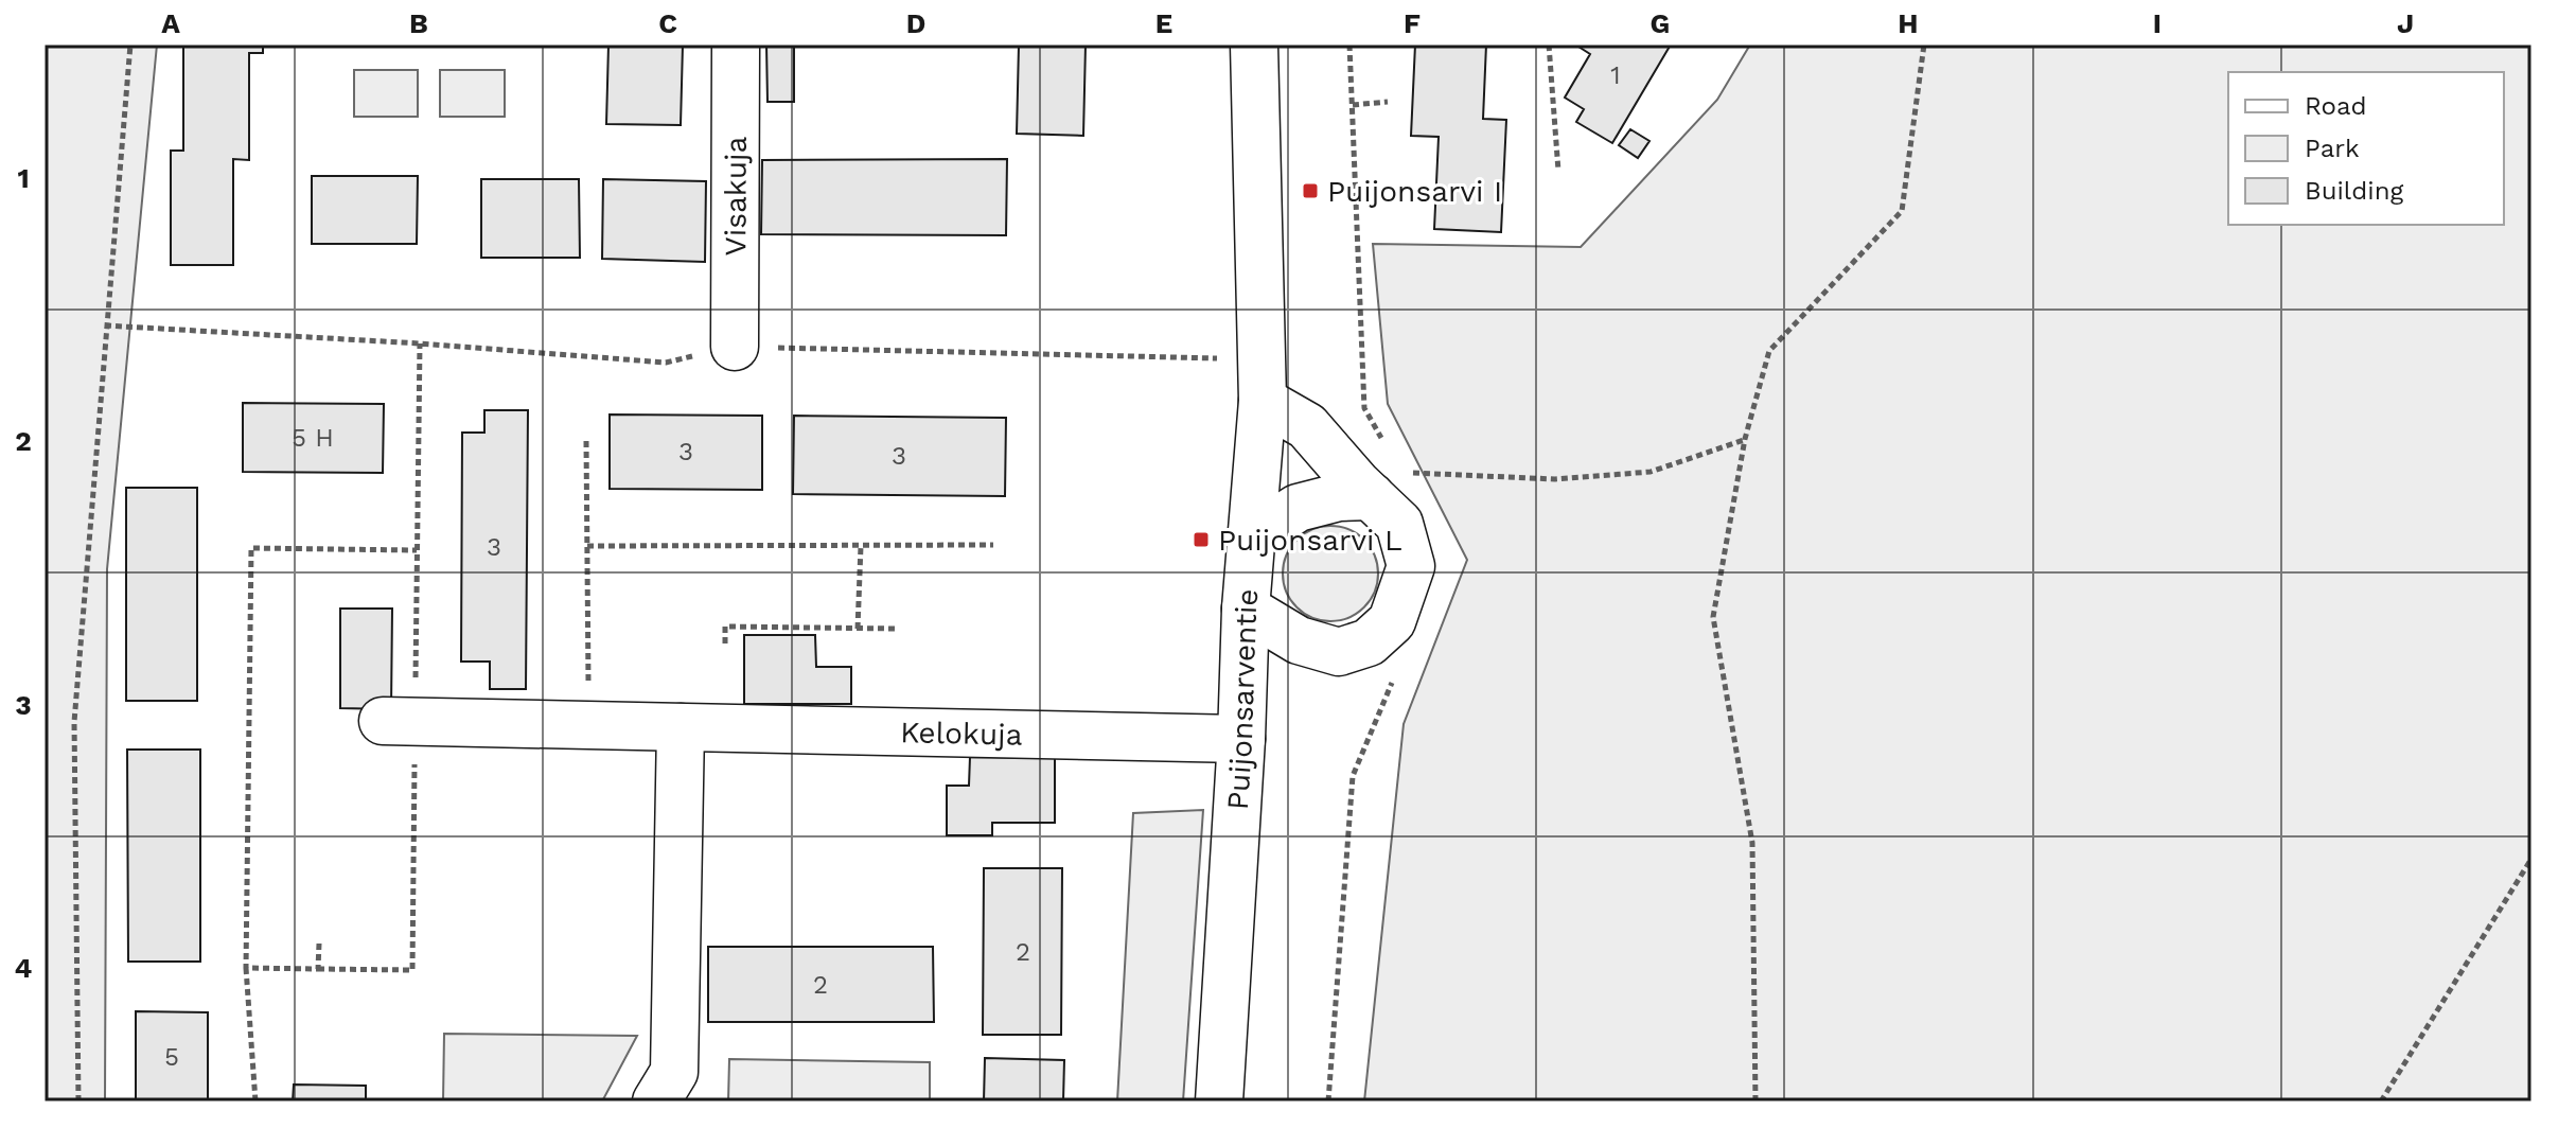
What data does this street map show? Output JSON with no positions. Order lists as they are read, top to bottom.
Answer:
{
  "streets": {
    "street": ["Visakuja", "Puijonsarventie", "Kelokuja"]
  },
  "crossings": [
    ["Puijonsarventie", "Kelokuja"]
  ],
  "places": {
    "transit": ["Puijonsarvi I", "Puijonsarvi L"]
  },
  "house_numbers": [
    "1",
    "5 H",
    "3",
    "3",
    "3",
    "2",
    "2",
    "5"
  ],
  "legend": ["Road", "Park", "Building"],
  "grid": {
    "columns": [
      "A",
      "B",
      "C",
      "D",
      "E",
      "F",
      "G",
      "H",
      "I",
      "J"
    ],
    "rows": [
      "1",
      "2",
      "3",
      "4"
    ]
  }
}
